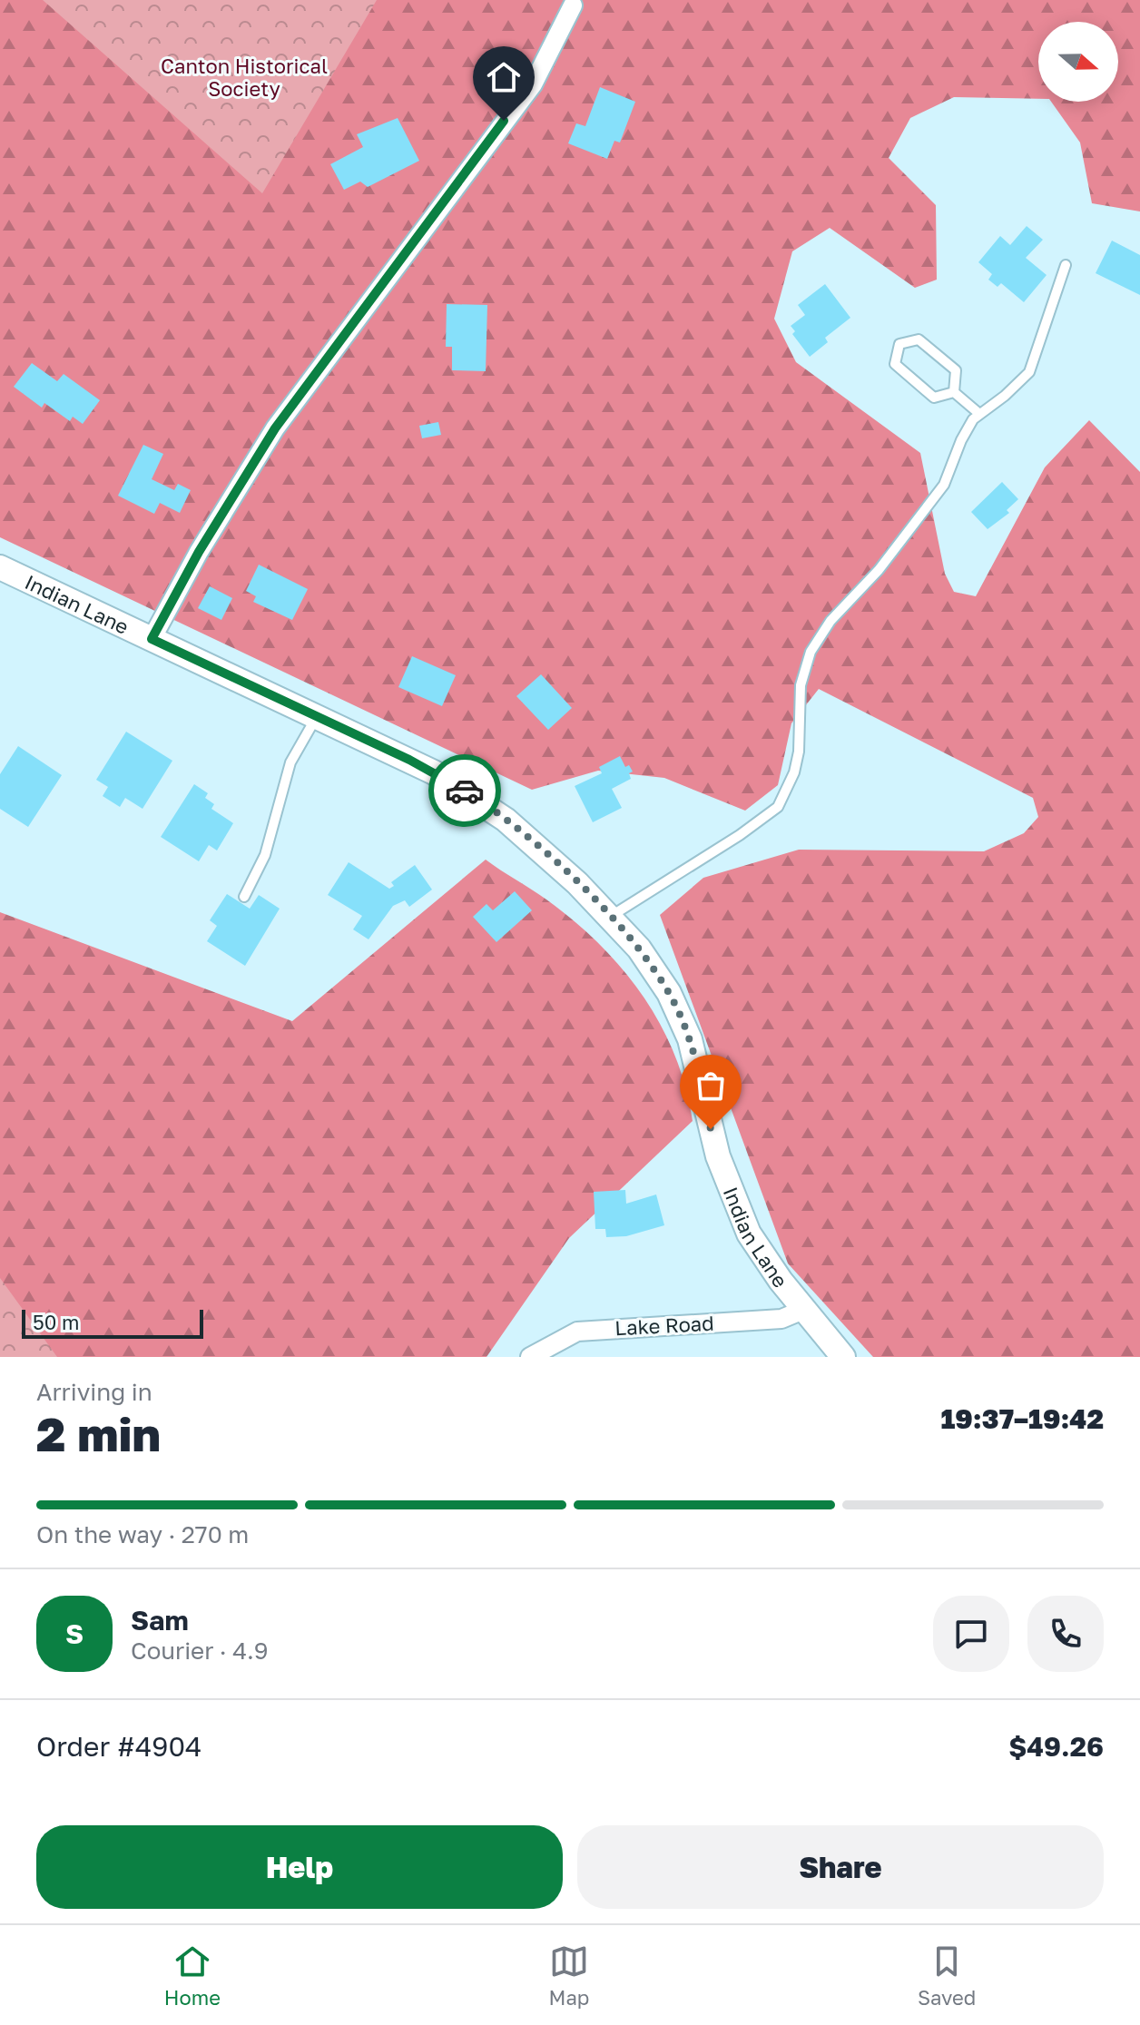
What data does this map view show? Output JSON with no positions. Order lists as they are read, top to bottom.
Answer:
{
  "streets": {
    "street": ["Indian Lane", "Lake Road"]
  },
  "crossings": [
    ["Indian Lane", "Lake Road"]
  ],
  "parks": ["Canton Historical Society"],
  "scale_bar": "50 m",
  "north": "right",
  "page": {
    "scale": "50 m",
    "heading": ["2 min", "Arriving in", "19:37–19:42"],
    "panel": [
      "Sam",
      "Courier · 4.9",
      "Order #4904",
      "$49.26"
    ],
    "bar": "On the way · 270 m",
    "round": "S",
    "buttons": ["Help", "Share"],
    "tabs": ["Home", "Map", "Saved"]
  }
}
